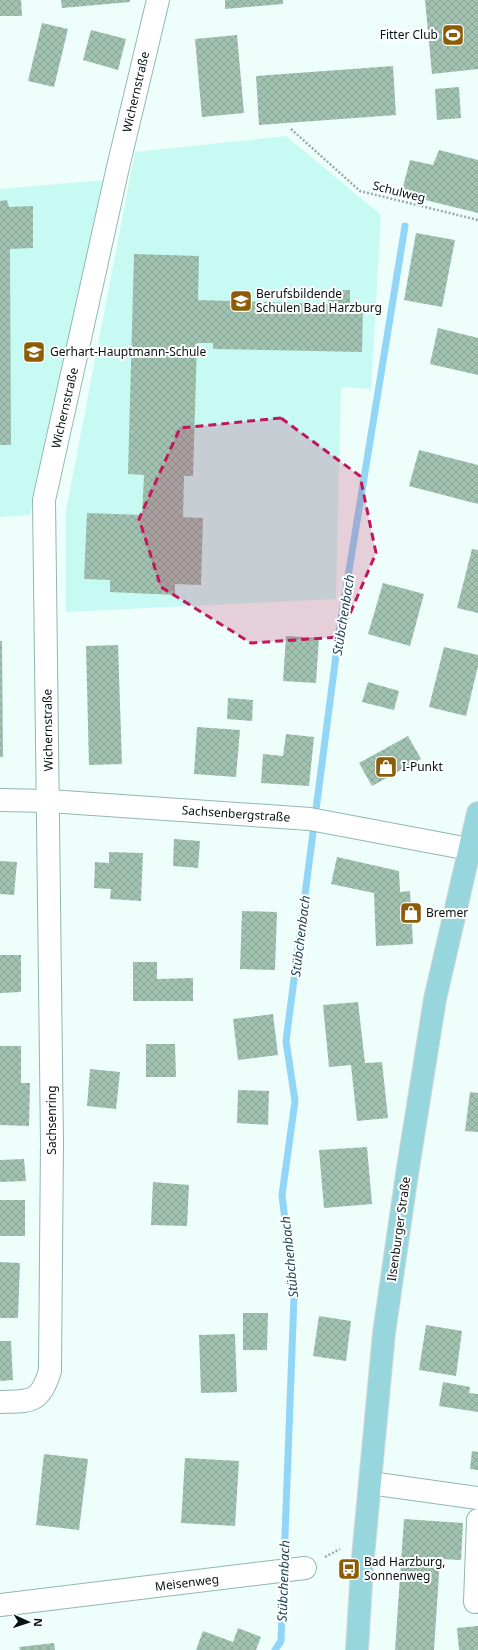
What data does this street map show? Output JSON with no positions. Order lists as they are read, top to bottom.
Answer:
{
  "streets": {
    "main road": ["Ilsenburger Straße"],
    "street": [
      "Wichernstraße",
      "Sachsenbergstraße",
      "Sachsenring",
      "Meisenweg"
    ],
    "path": ["Schulweg"]
  },
  "crossings": [
    ["Wichernstraße", "Sachsenbergstraße"],
    ["Wichernstraße", "Sachsenring"],
    ["Sachsenbergstraße", "Sachsenring"],
    ["Sachsenbergstraße", "Ilsenburger Straße"]
  ],
  "water": ["Stübchenbach"],
  "places": {
    "sports": ["Fitter Club"],
    "school or university": ["Berufsbildende Schulen Bad Harzburg", "Gerhart-Hauptmann-Schule"],
    "shop": ["I-Punkt", "Bremer"],
    "bus stop": ["Bad Harzburg, Sonnenweg"]
  },
  "north": "right"
}
